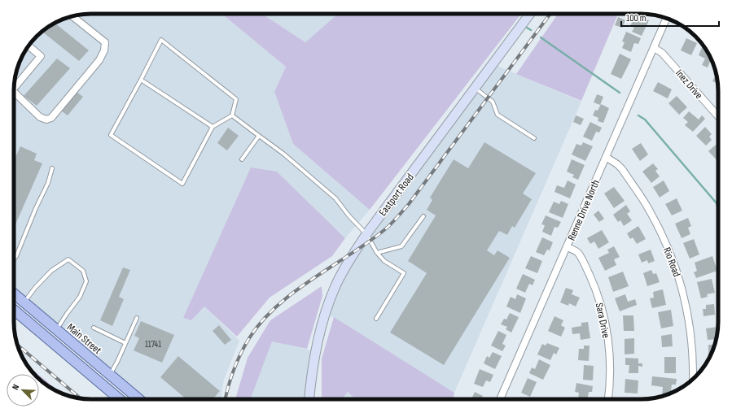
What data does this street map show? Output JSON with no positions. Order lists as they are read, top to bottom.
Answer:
{
  "streets": {
    "main road": ["Main Street"],
    "street": [
      "Inez Drive",
      "Eastport Road",
      "Renne Drive North",
      "Rio Road",
      "Sara Drive"
    ]
  },
  "crossings": [
    ["Inez Drive", "Renne Drive North"],
    ["Renne Drive North", "Rio Road"],
    ["Renne Drive North", "Sara Drive"]
  ],
  "house_numbers": ["11741"],
  "scale_bar": "100 m",
  "north": "top left"
}
